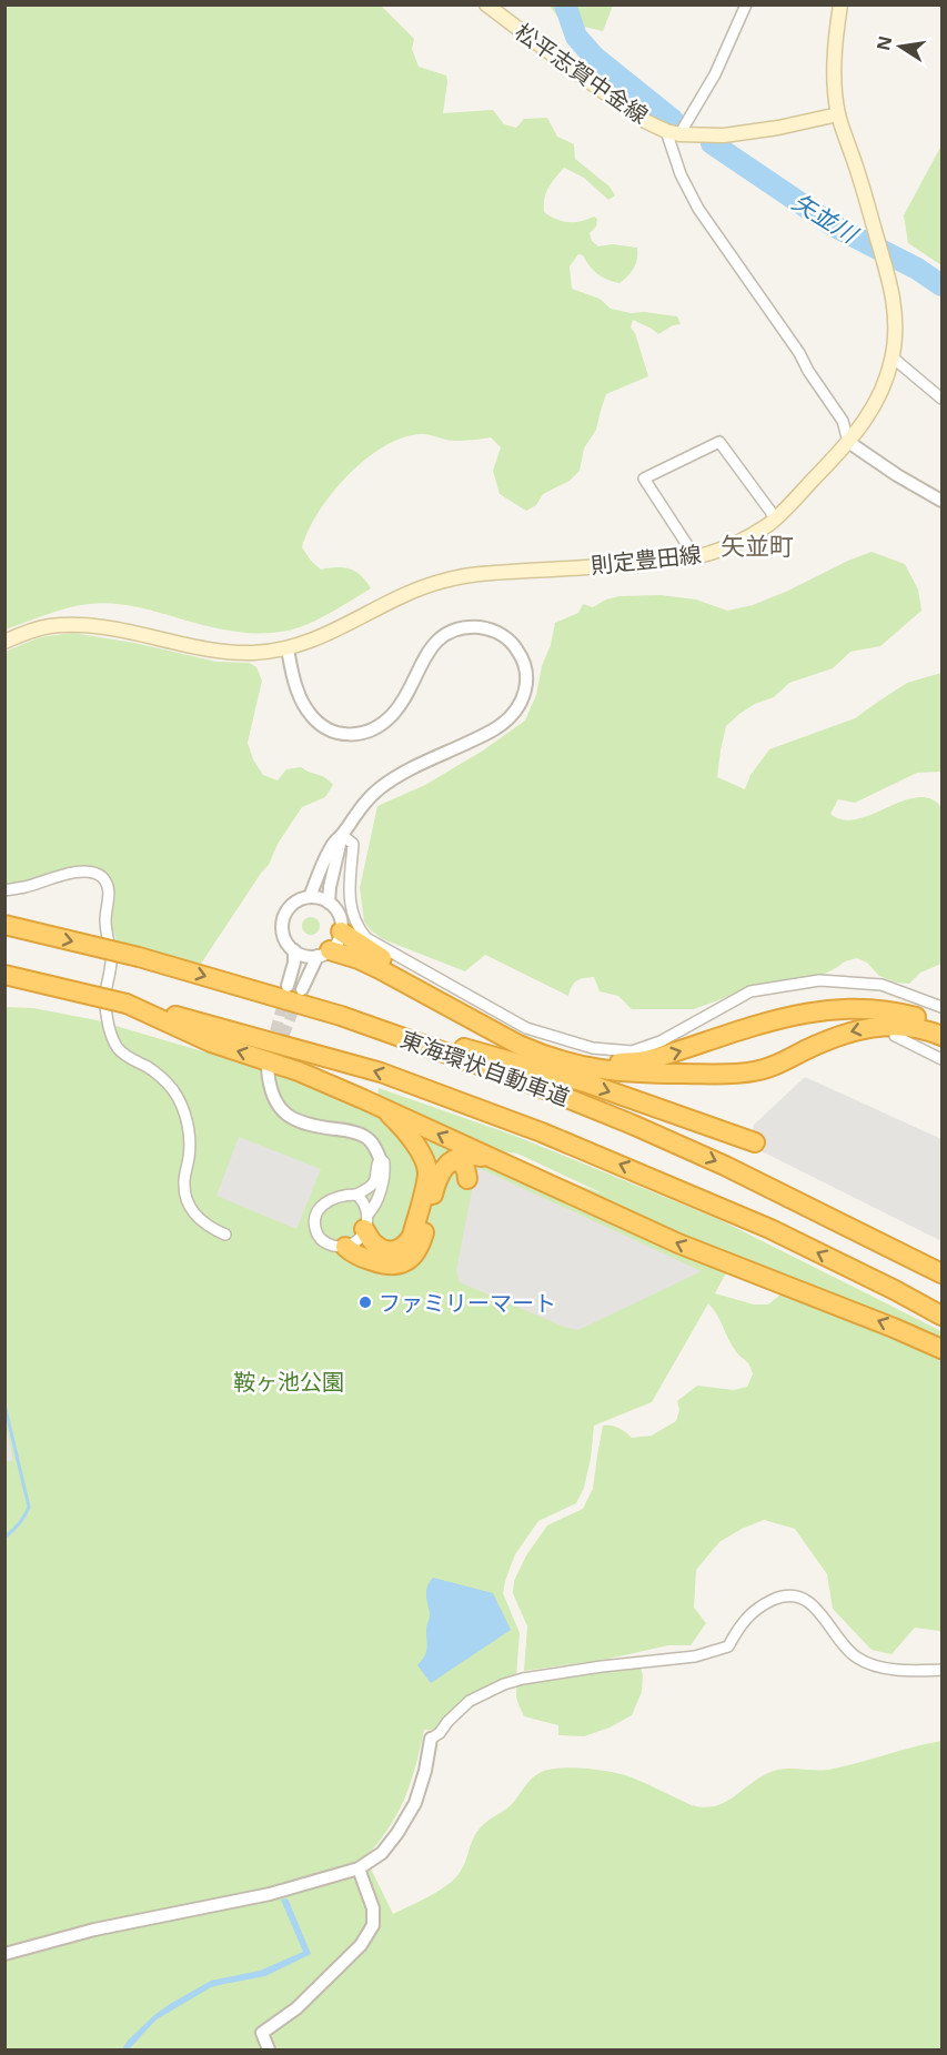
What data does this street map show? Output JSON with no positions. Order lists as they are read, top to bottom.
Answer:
{
  "streets": {
    "highway": ["東海環状自動車道"],
    "main road": ["松平志賀中金線", "則定豊田線"]
  },
  "crossings": [
    ["松平志賀中金線", "則定豊田線"]
  ],
  "districts": ["矢並町"],
  "water": ["矢並川"],
  "parks": ["鞍ヶ池公園"],
  "places": ["ファミリーマート"],
  "north": "left"
}
